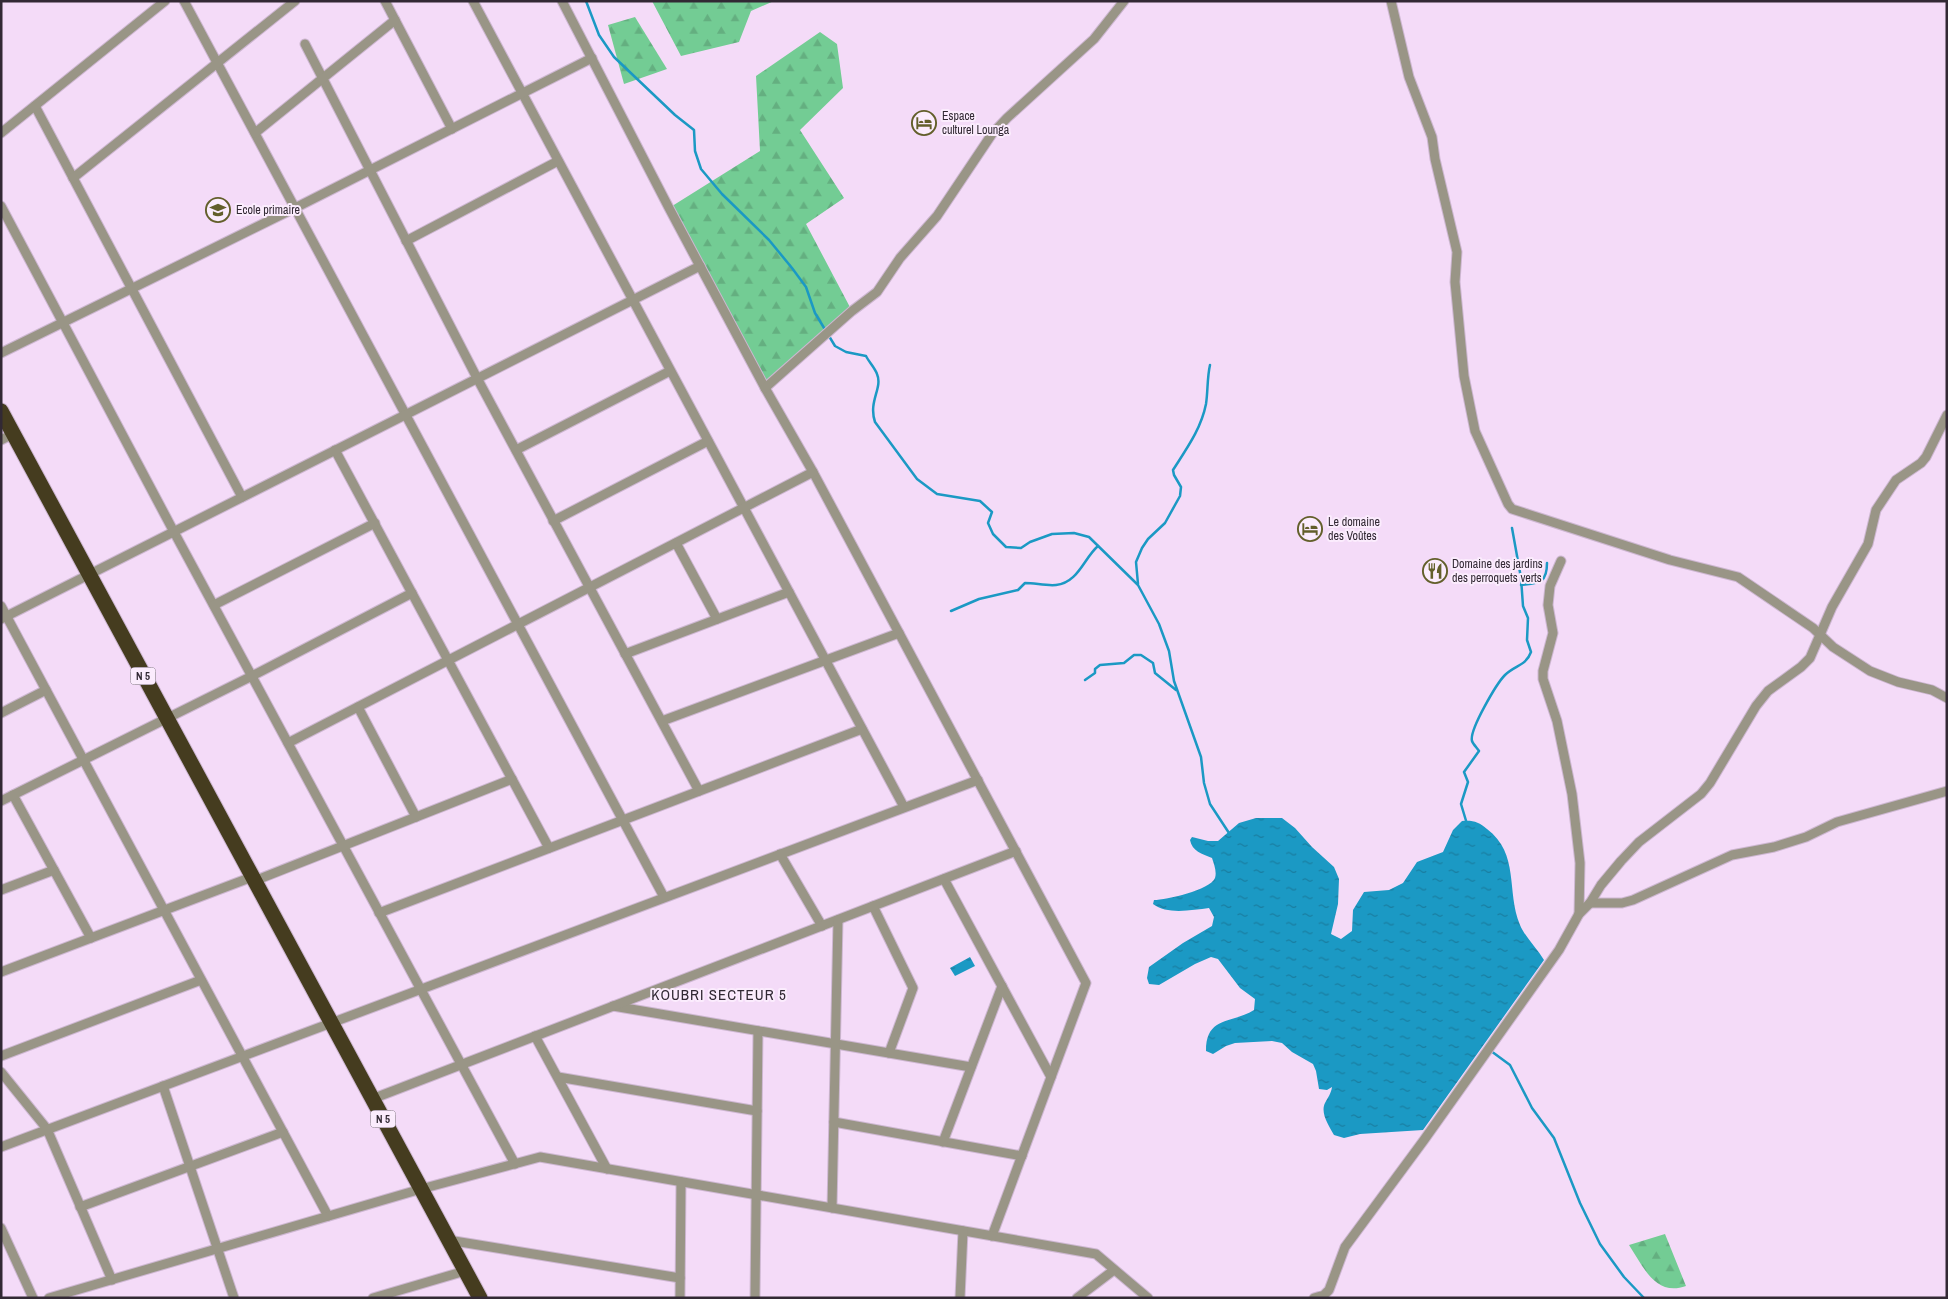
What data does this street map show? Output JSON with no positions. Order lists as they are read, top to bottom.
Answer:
{
  "streets": {
    "highway": ["N 5"]
  },
  "districts": ["KOUBRI SECTEUR 5"],
  "places": {
    "hotel": ["Espace culturel Lounga", "Le domaine des Voûtes"],
    "school or university": ["Ecole primaire"],
    "restaurant": ["Domaine des jardins des perroquets verts"]
  }
}
